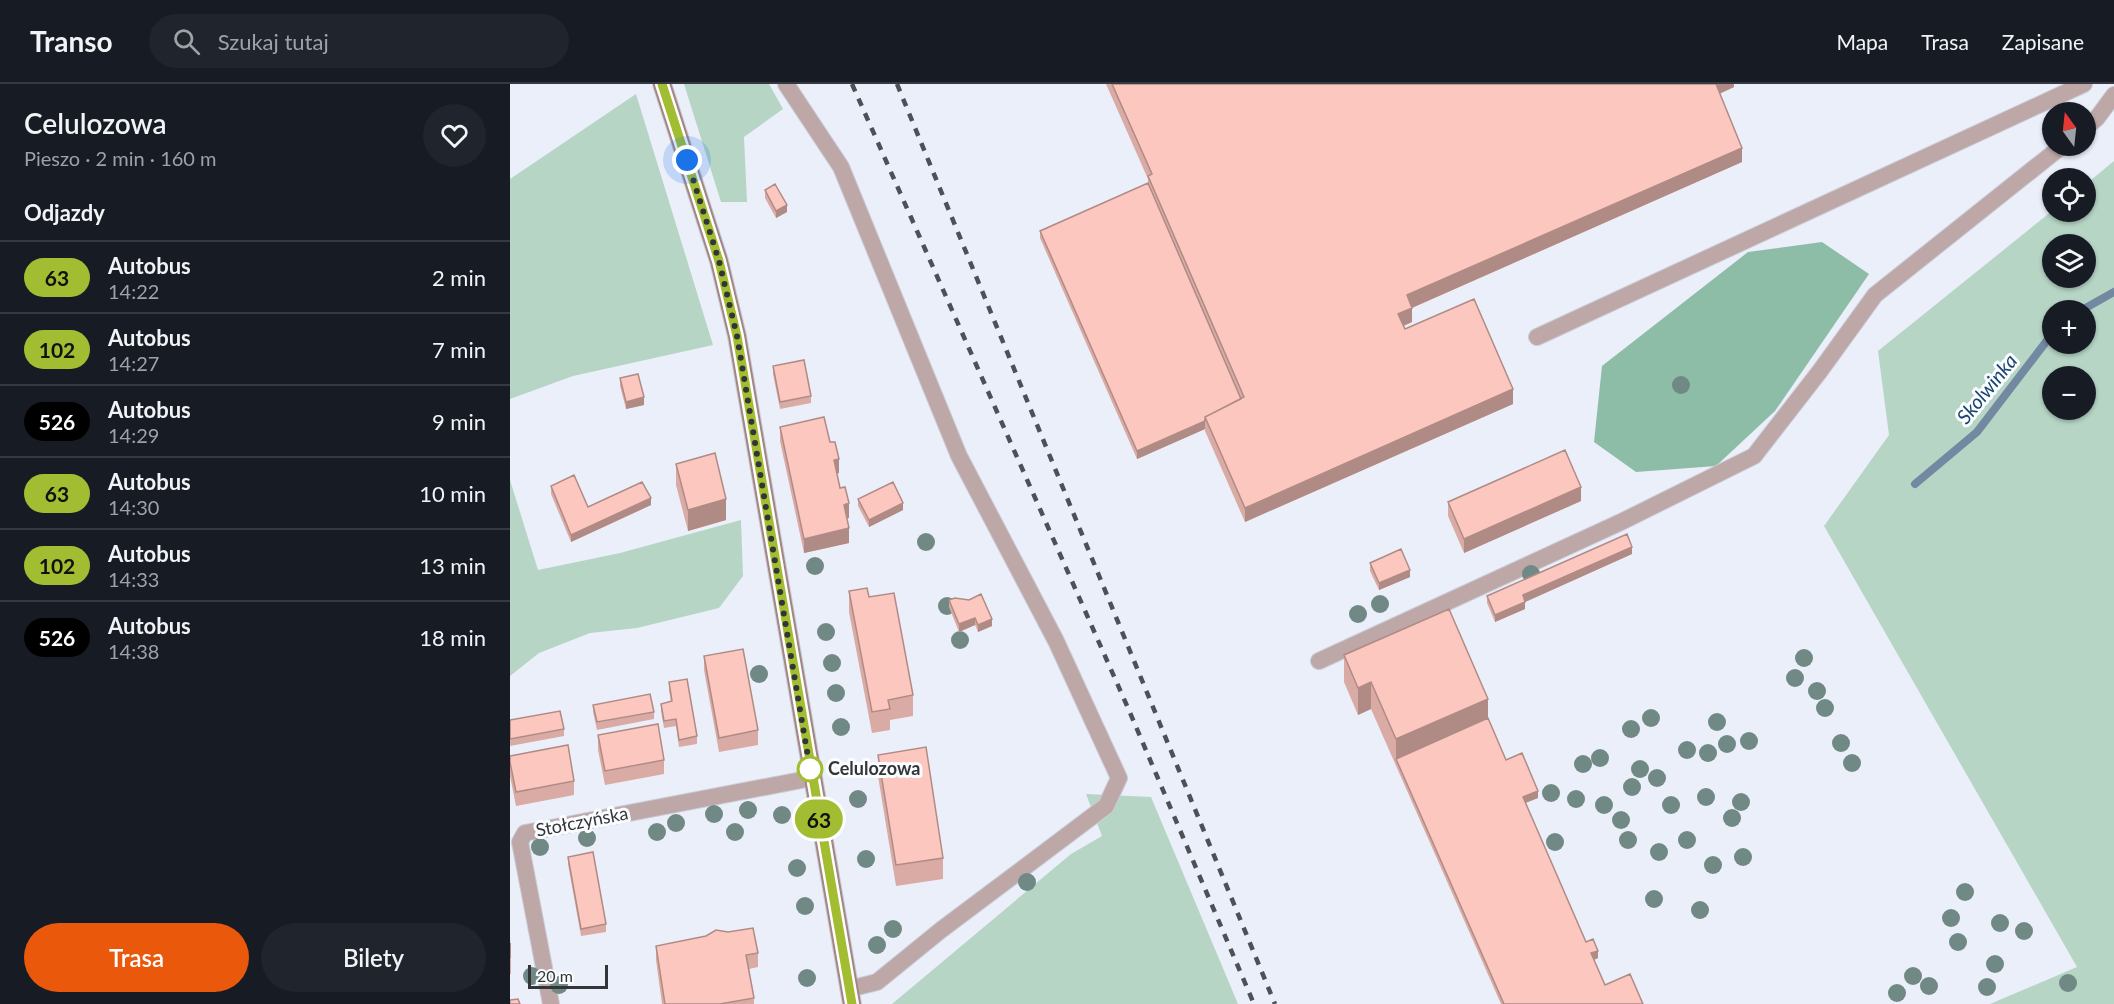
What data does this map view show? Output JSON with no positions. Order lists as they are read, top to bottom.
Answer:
{
  "streets": {
    "lane": ["Stołczyńska"]
  },
  "water": ["Skolwinka"],
  "places": ["Celulozowa"],
  "lines": ["bus line 63"],
  "scale_bar": "20 m",
  "north": "top",
  "page": {
    "header": "Transo",
    "search": "Szukaj tutaj",
    "nav": ["Mapa", "Trasa", "Zapisane"],
    "heading": [
      ["Celulozowa", "Pieszo · 2 min · 160 m"],
      "Odjazdy"
    ],
    "on_map": "63",
    "map_buttons": ["+", "−"],
    "list": [
      {
        "mark": "63",
        "name": "Autobus",
        "note": "14:22",
        "value": "2 min"
      },
      {
        "mark": "102",
        "name": "Autobus",
        "note": "14:27",
        "value": "7 min"
      },
      {
        "mark": "526",
        "name": "Autobus",
        "note": "14:29",
        "value": "9 min"
      },
      {
        "mark": "63",
        "name": "Autobus",
        "note": "14:30",
        "value": "10 min"
      },
      {
        "mark": "102",
        "name": "Autobus",
        "note": "14:33",
        "value": "13 min"
      },
      {
        "mark": "526",
        "name": "Autobus",
        "note": "14:38",
        "value": "18 min"
      }
    ],
    "buttons": ["Trasa", "Bilety"],
    "scale": "20 m"
  }
}
